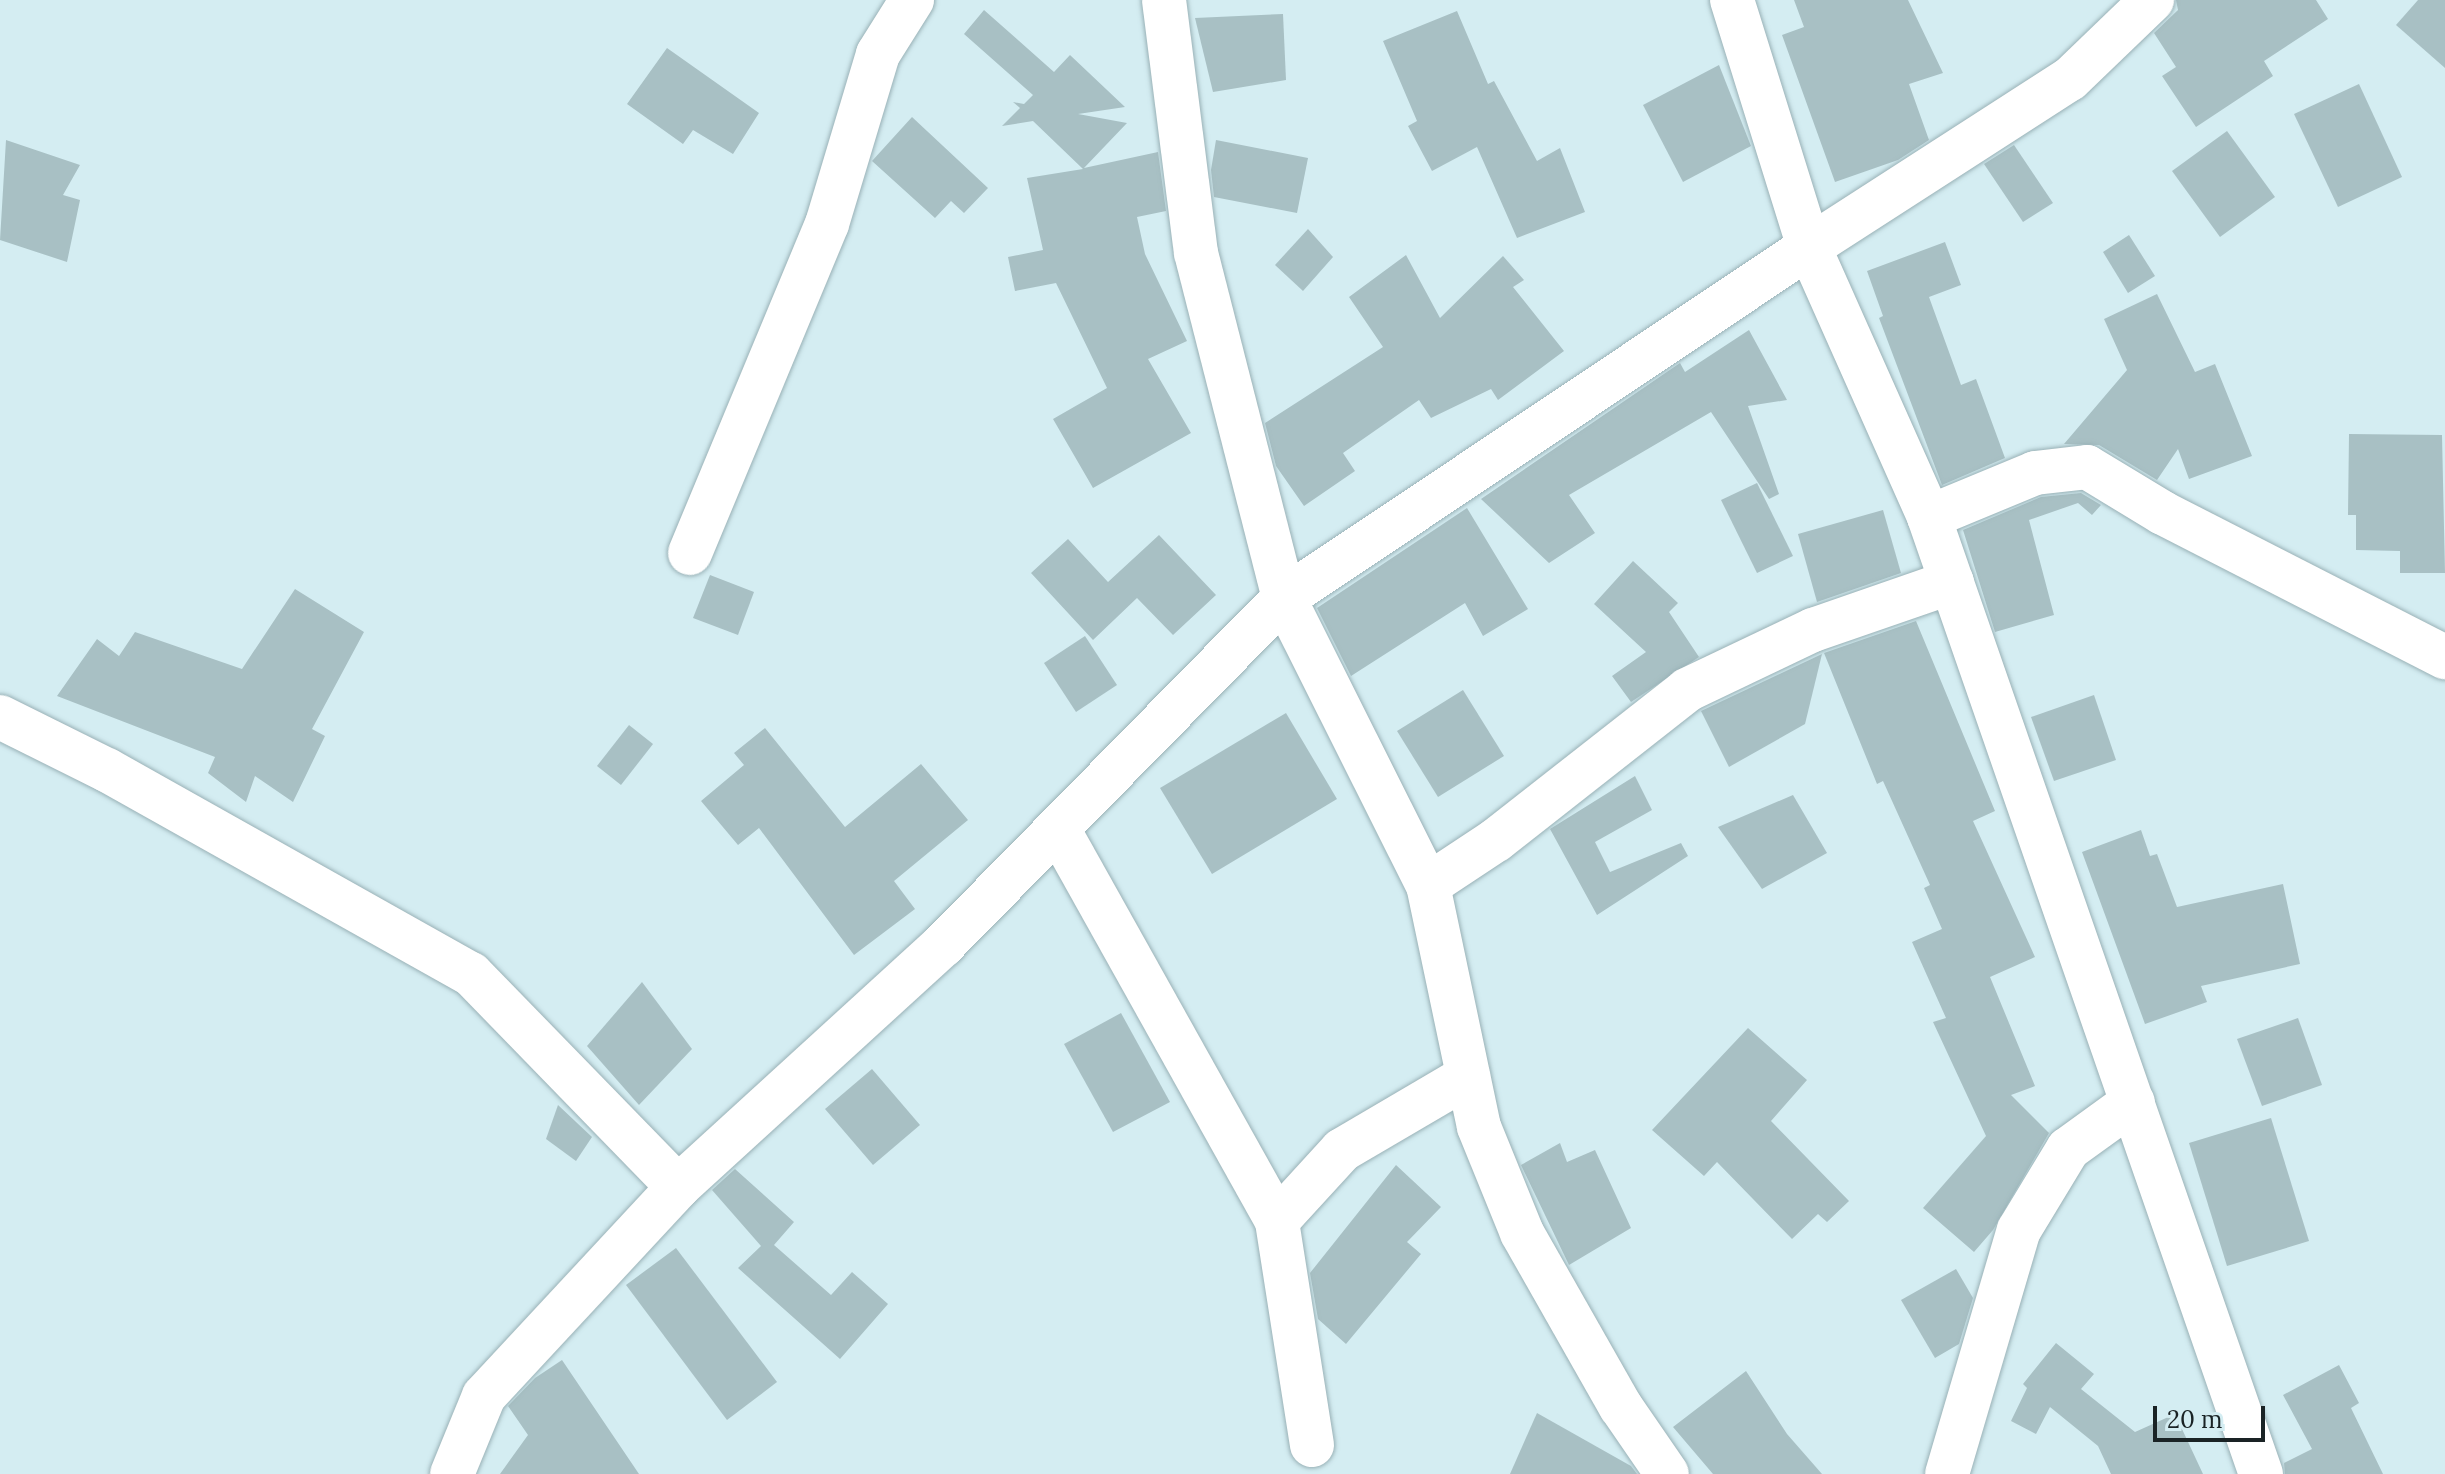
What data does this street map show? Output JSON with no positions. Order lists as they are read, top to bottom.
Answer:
{
  "scale_bar": "20 m"
}
